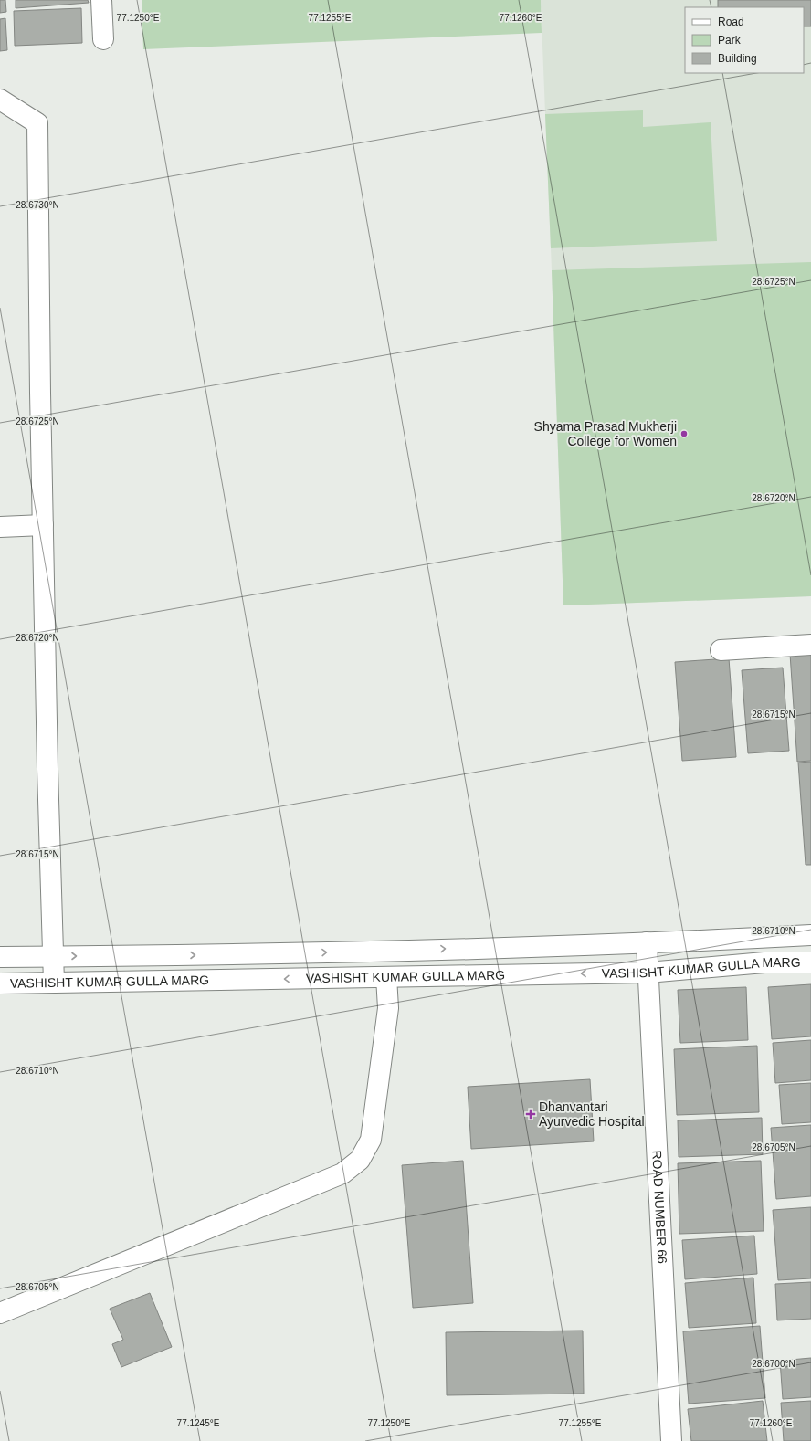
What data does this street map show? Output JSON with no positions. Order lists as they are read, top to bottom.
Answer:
{
  "streets": {
    "street": ["VASHISHT KUMAR GULLA MARG", "ROAD NUMBER 66"]
  },
  "crossings": [
    ["VASHISHT KUMAR GULLA MARG", "ROAD NUMBER 66"]
  ],
  "places": {
    "other": ["Shyama Prasad Mukherji College for Women"],
    "health": ["Dhanvantari Ayurvedic Hospital"]
  },
  "legend": ["Road", "Park", "Building"],
  "coordinates": [
    "77.1250°E",
    "77.1255°E",
    "77.1260°E",
    "28.6730°N",
    "28.6725°N",
    "28.6720°N",
    "28.6715°N",
    "28.6710°N",
    "28.6705°N",
    "28.6700°N",
    "77.1245°E"
  ]
}
